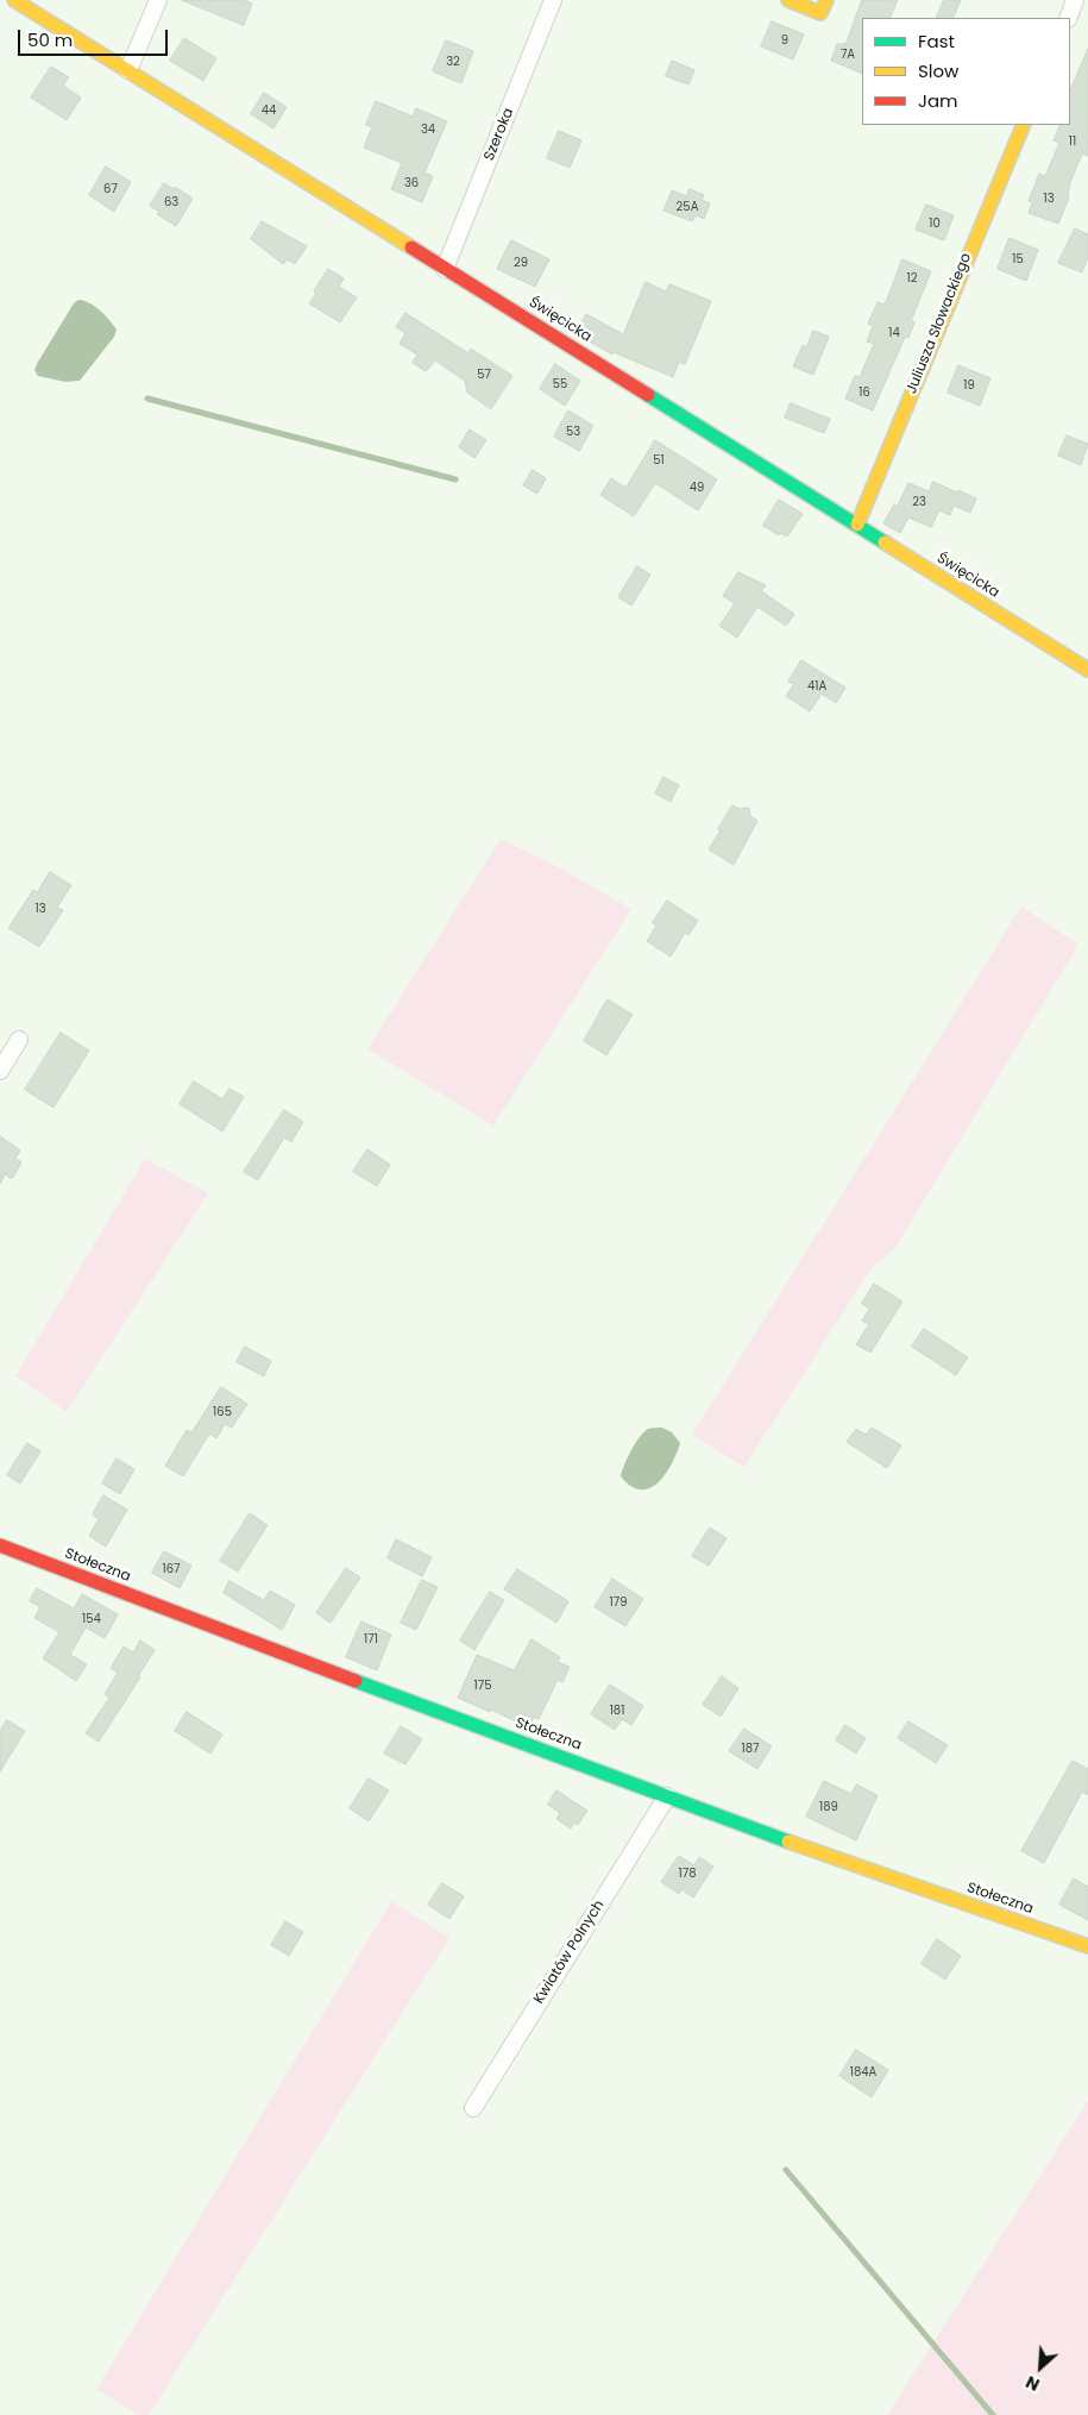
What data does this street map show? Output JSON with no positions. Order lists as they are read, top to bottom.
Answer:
{
  "streets": {
    "street": [
      "Szeroka",
      "Święcicka",
      "Juliusza Słowackiego",
      "Stołeczna",
      "Kwiatów Polnych"
    ]
  },
  "crossings": [
    ["Szeroka", "Święcicka"],
    ["Święcicka", "Juliusza Słowackiego"],
    ["Stołeczna", "Kwiatów Polnych"]
  ],
  "house_numbers": [
    "9",
    "7A",
    "32",
    "44",
    "34",
    "11",
    "36",
    "67",
    "13",
    "63",
    "25A",
    "10",
    "15",
    "29",
    "12",
    "14",
    "57",
    "55",
    "19",
    "16",
    "53",
    "51",
    "49",
    "23",
    "41A",
    "13",
    "165",
    "167",
    "179",
    "154",
    "171",
    "175",
    "181",
    "187",
    "189",
    "178",
    "184A"
  ],
  "legend": ["Fast", "Slow", "Jam"],
  "scale_bar": "50 m",
  "north": "bottom left"
}
